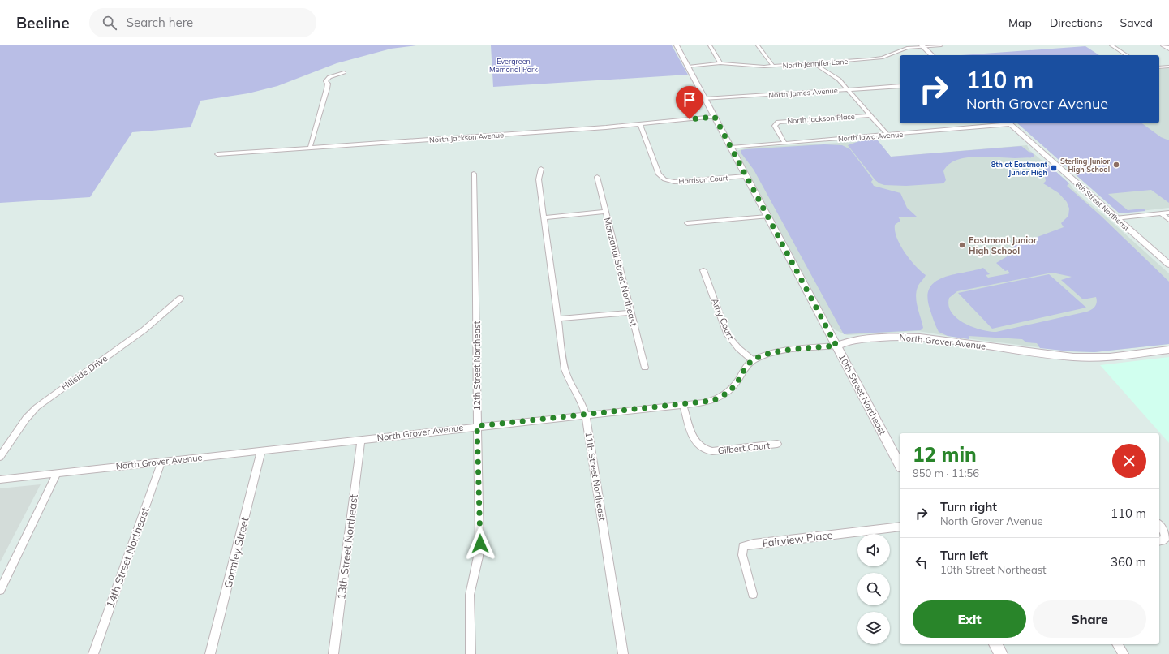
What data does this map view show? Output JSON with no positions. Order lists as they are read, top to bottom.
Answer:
{
  "streets": {
    "main road": ["8th Street Northeast", "North Grover Avenue", "10th Street Northeast"],
    "street": [
      "North Jennifer Lane",
      "North James Avenue",
      "North Jackson Place",
      "North Iowa Avenue",
      "North Jackson Avenue",
      "Harrison Court",
      "Manzanal Street Northeast",
      "Amy Court",
      "12th Street Northeast",
      "Hillside Drive",
      "Gilbert Court",
      "11th Street Northeast",
      "Fairview Place",
      "13th Street Northeast",
      "Gormley Street",
      "14th Street Northeast"
    ]
  },
  "crossings": [
    ["North Jennifer Lane", "10th Street Northeast"],
    ["North James Avenue", "10th Street Northeast"],
    ["North Jackson Place", "North Iowa Avenue"],
    ["North Iowa Avenue", "8th Street Northeast"],
    ["North Iowa Avenue", "10th Street Northeast"],
    ["North Jackson Avenue", "Harrison Court"],
    ["North Jackson Avenue", "10th Street Northeast"],
    ["Harrison Court", "10th Street Northeast"],
    ["Amy Court", "North Grover Avenue"],
    ["North Grover Avenue", "12th Street Northeast"],
    ["North Grover Avenue", "10th Street Northeast"],
    ["North Grover Avenue", "Gilbert Court"],
    ["North Grover Avenue", "11th Street Northeast"],
    ["North Grover Avenue", "13th Street Northeast"],
    ["North Grover Avenue", "Gormley Street"],
    ["North Grover Avenue", "14th Street Northeast"]
  ],
  "parks": ["Evergreen Memorial Park"],
  "places": {
    "other": ["Sterling Junior High School", "Eastmont Junior High School"],
    "transit": ["8th at Eastmont Junior High"]
  },
  "page": {
    "header": "Beeline",
    "search": "Search here",
    "nav": ["Map", "Directions", "Saved"],
    "turn": ["110 m", "North Grover Avenue"],
    "heading": ["12 min", "950 m · 11:56"],
    "list": [
      {
        "name": "Turn right",
        "note": "North Grover Avenue",
        "value": "110 m"
      },
      {
        "name": "Turn left",
        "note": "10th Street Northeast",
        "value": "360 m"
      }
    ],
    "buttons": ["Exit", "Share"]
  }
}
